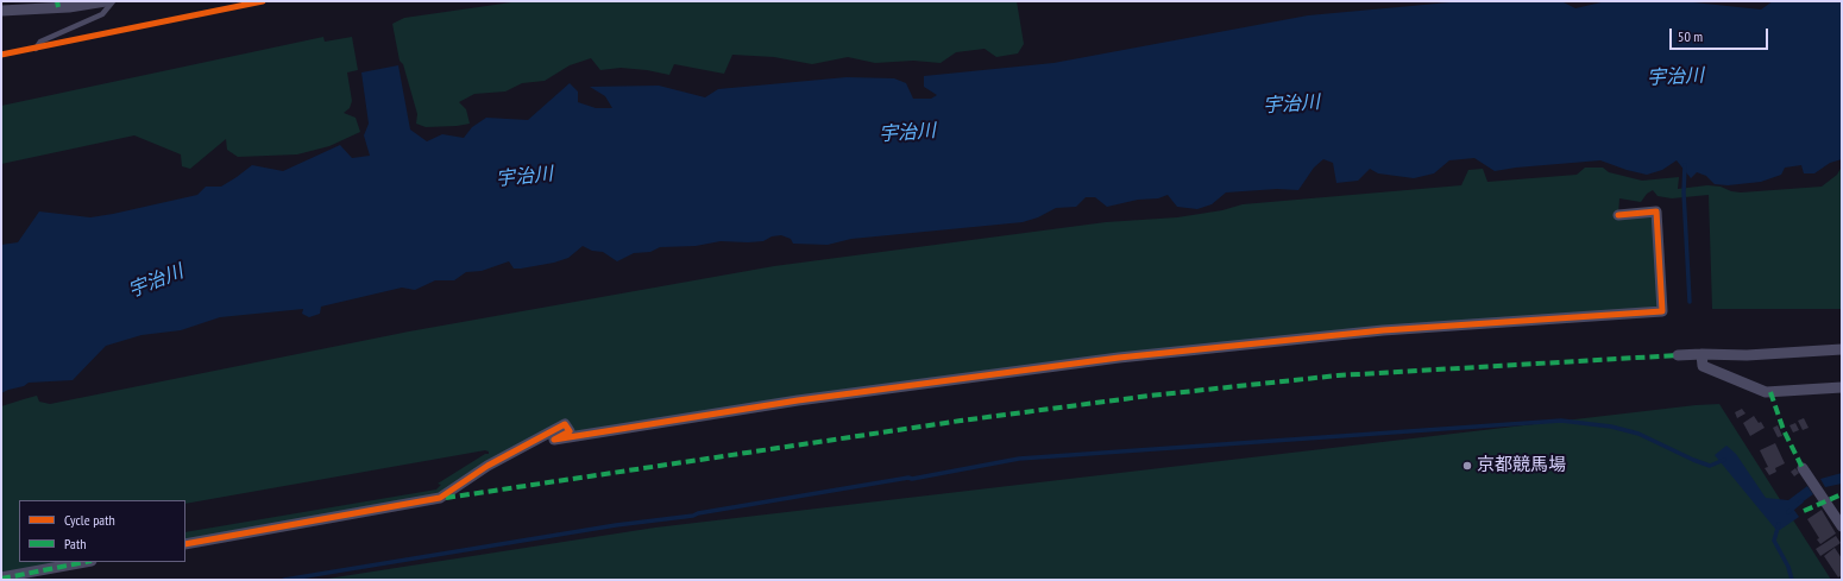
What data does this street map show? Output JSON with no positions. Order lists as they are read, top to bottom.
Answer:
{
  "water": ["宇治川"],
  "places": ["京都競馬場"],
  "legend": ["Cycle path", "Path"],
  "scale_bar": "50 m"
}
